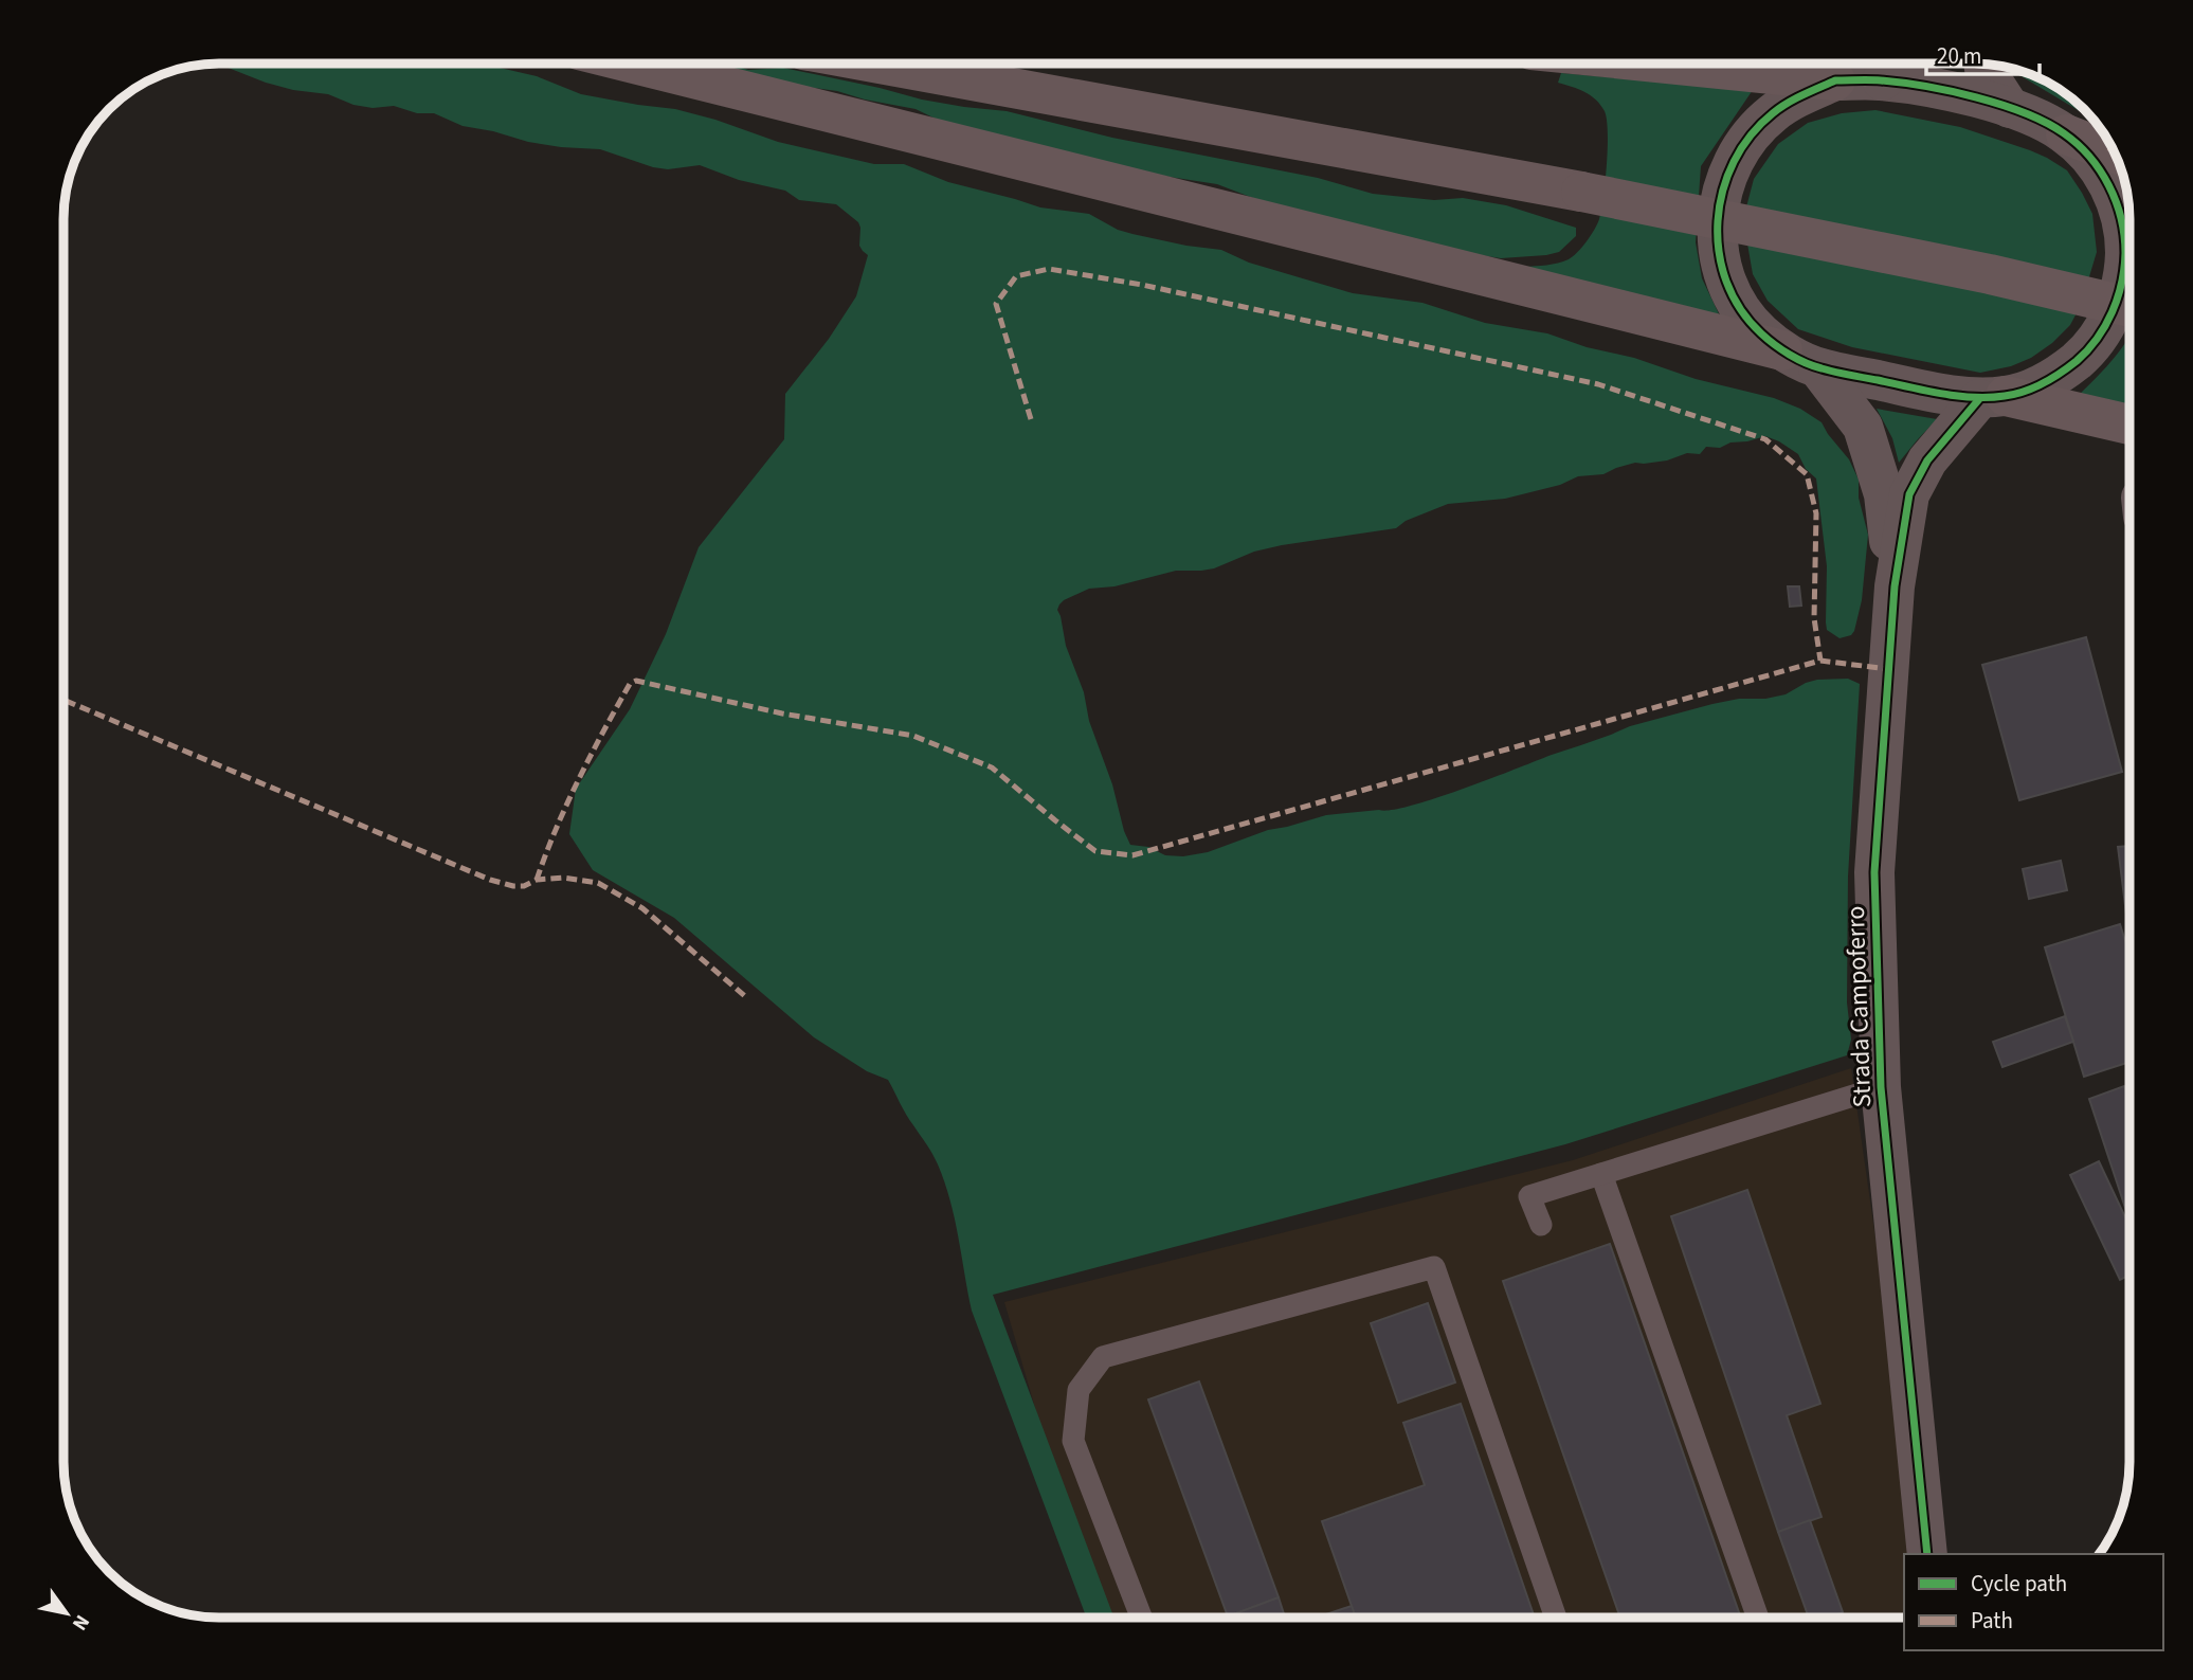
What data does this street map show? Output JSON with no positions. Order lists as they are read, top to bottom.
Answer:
{
  "streets": {
    "street": ["Strada Campoferro"]
  },
  "legend": ["Cycle path", "Path"],
  "scale_bar": "20 m",
  "north": "bottom right"
}
